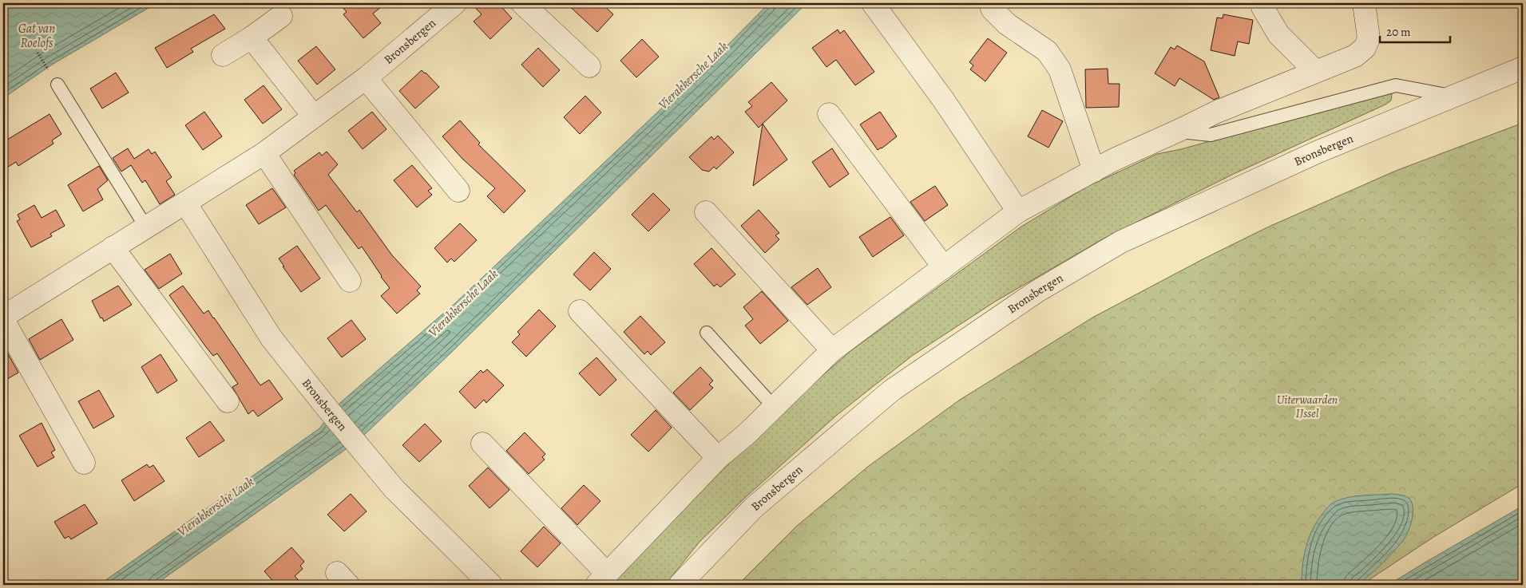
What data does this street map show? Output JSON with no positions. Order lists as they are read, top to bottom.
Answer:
{
  "streets": {
    "street": ["Bronsbergen"]
  },
  "water": ["Gat van Roelofs", "Vierakkersche Laak"],
  "parks": ["Uiterwaarden IJssel"],
  "scale_bar": "20 m"
}
